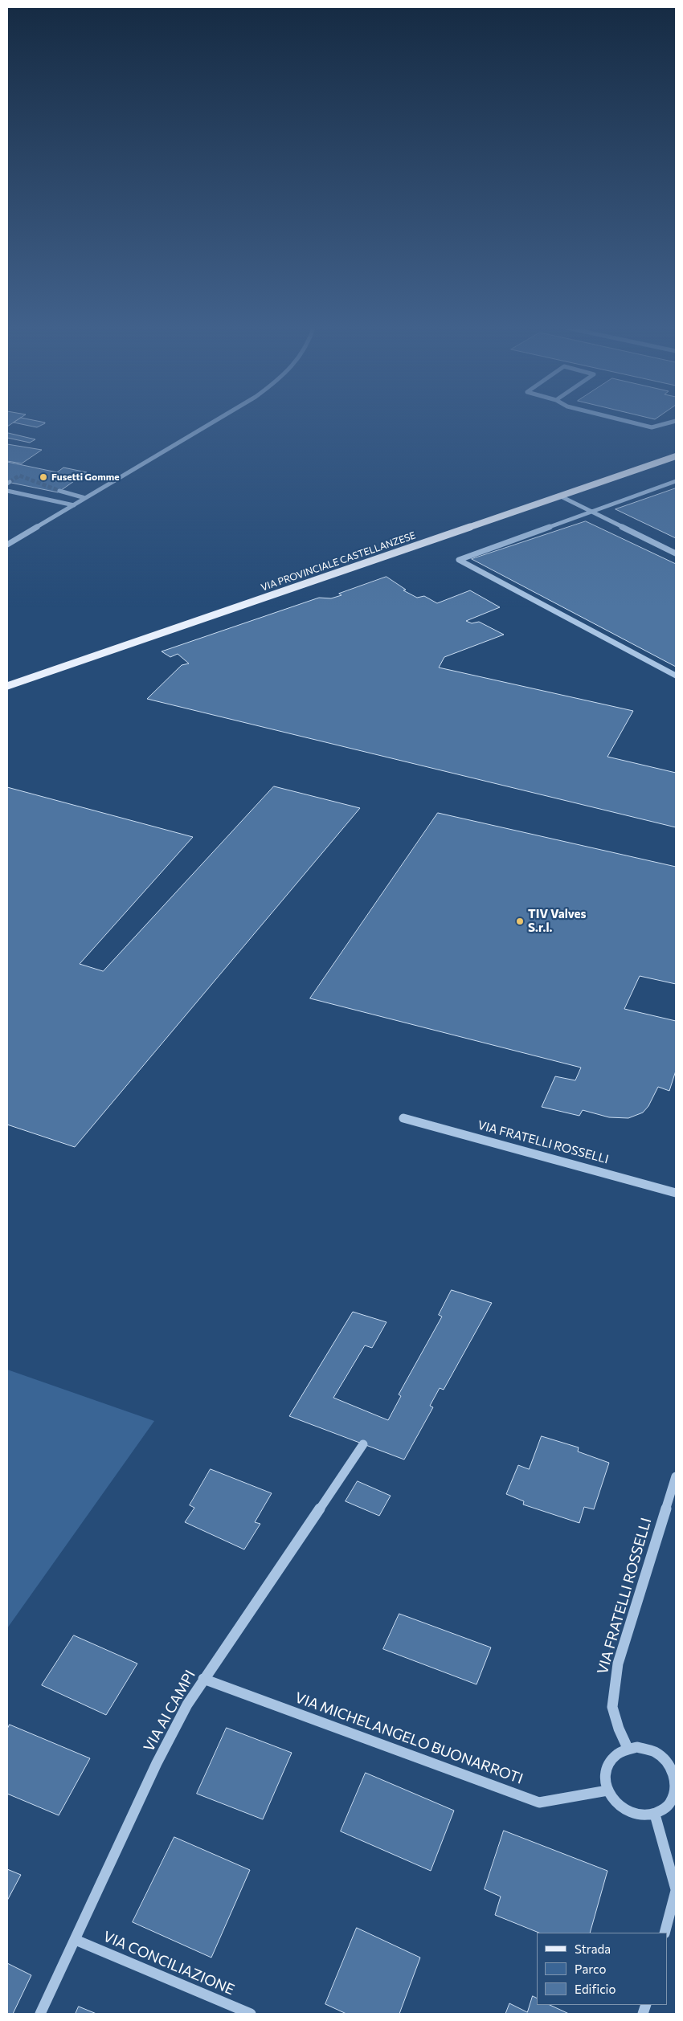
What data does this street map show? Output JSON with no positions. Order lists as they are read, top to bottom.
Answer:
{
  "streets": {
    "main road": ["VIA PROVINCIALE CASTELLANZESE"],
    "street": [
      "VIA FRATELLI ROSSELLI",
      "VIA AI CAMPI",
      "VIA MICHELANGELO BUONARROTI",
      "VIA CONCILIAZIONE"
    ]
  },
  "crossings": [
    ["VIA FRATELLI ROSSELLI", "VIA MICHELANGELO BUONARROTI"],
    ["VIA AI CAMPI", "VIA MICHELANGELO BUONARROTI"],
    ["VIA AI CAMPI", "VIA CONCILIAZIONE"]
  ],
  "places": ["Fusetti Gomme", "TIV Valves S.r.l."],
  "legend": ["Strada", "Parco", "Edificio"]
}
